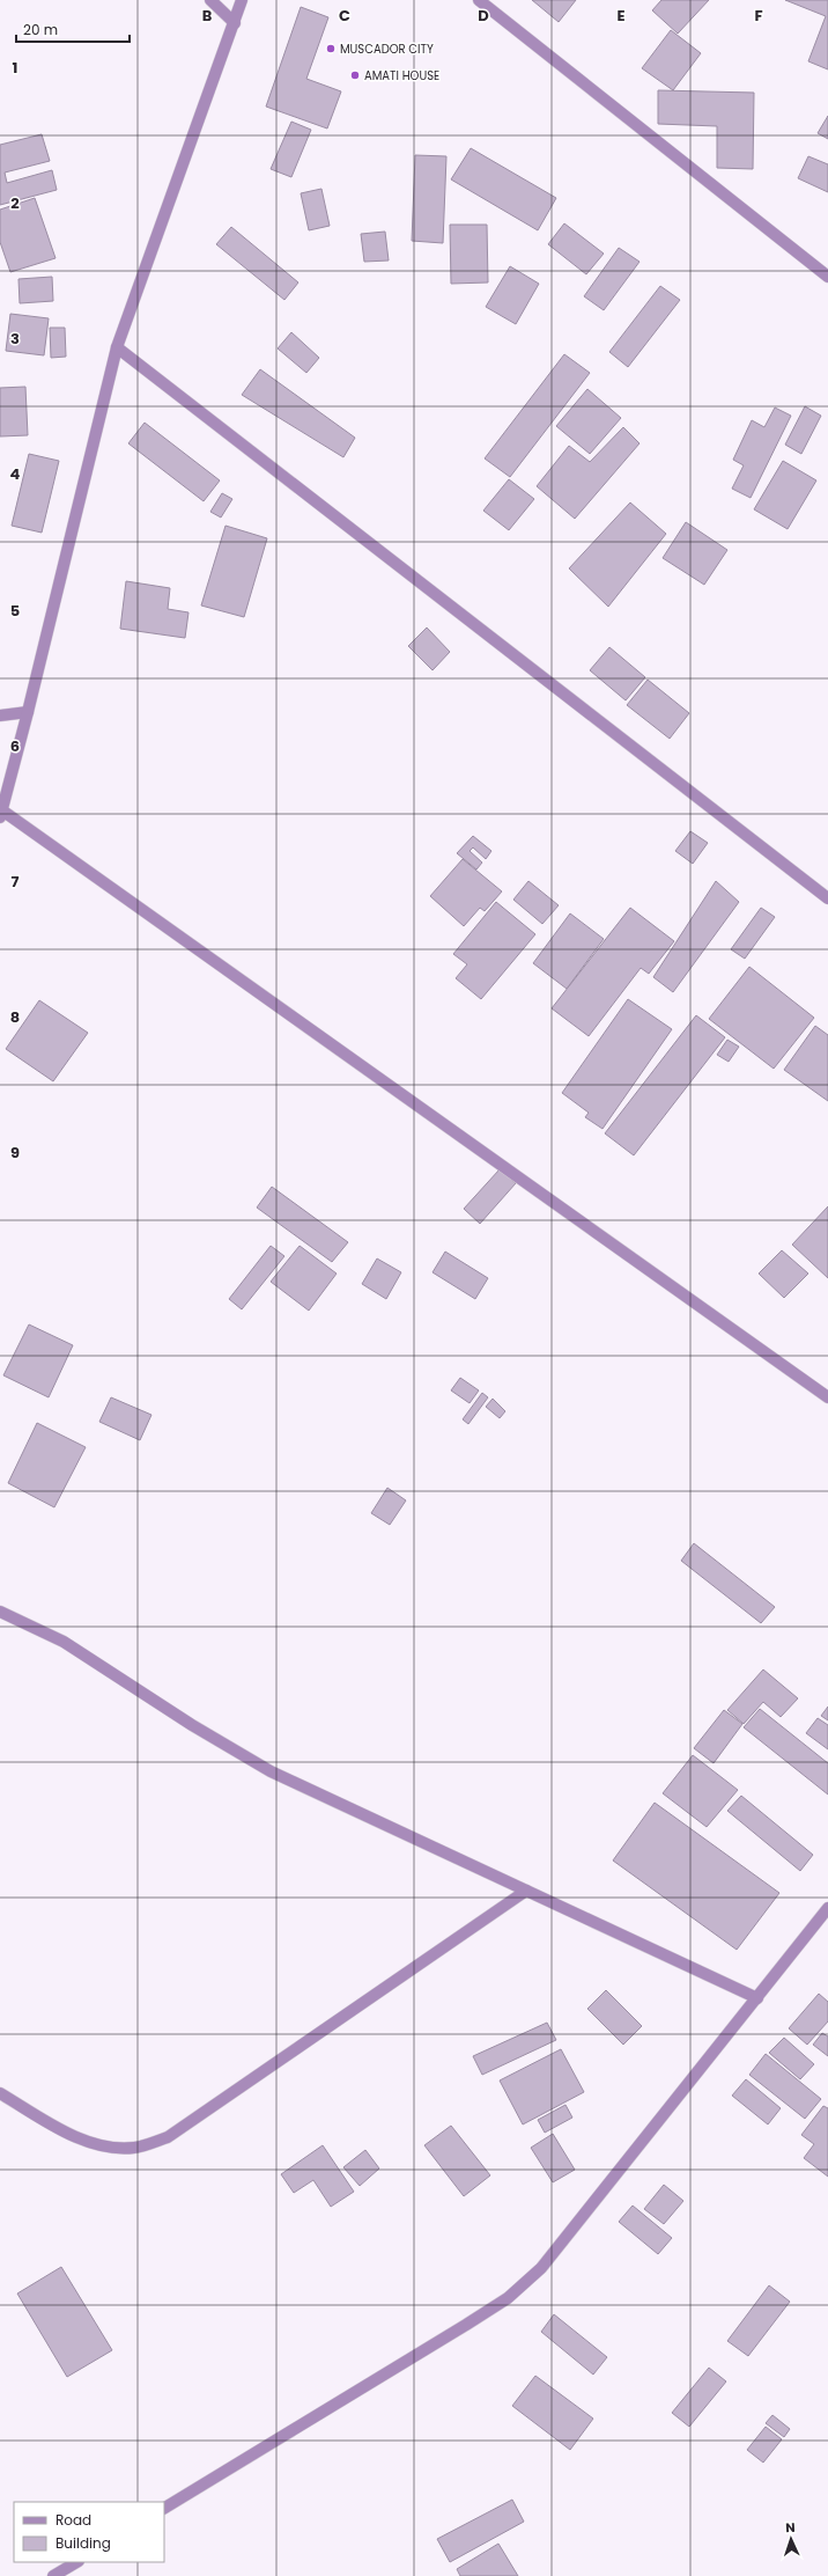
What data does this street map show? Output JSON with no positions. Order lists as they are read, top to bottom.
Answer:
{
  "places": ["MUSCADOR CITY", "AMATI HOUSE"],
  "legend": ["Road", "Building"],
  "scale_bar": "20 m",
  "north": "top",
  "grid": {
    "columns": [
      "B",
      "C",
      "D",
      "E",
      "F"
    ],
    "rows": [
      "1",
      "2",
      "3",
      "4",
      "5",
      "6",
      "7",
      "8",
      "9"
    ]
  }
}
